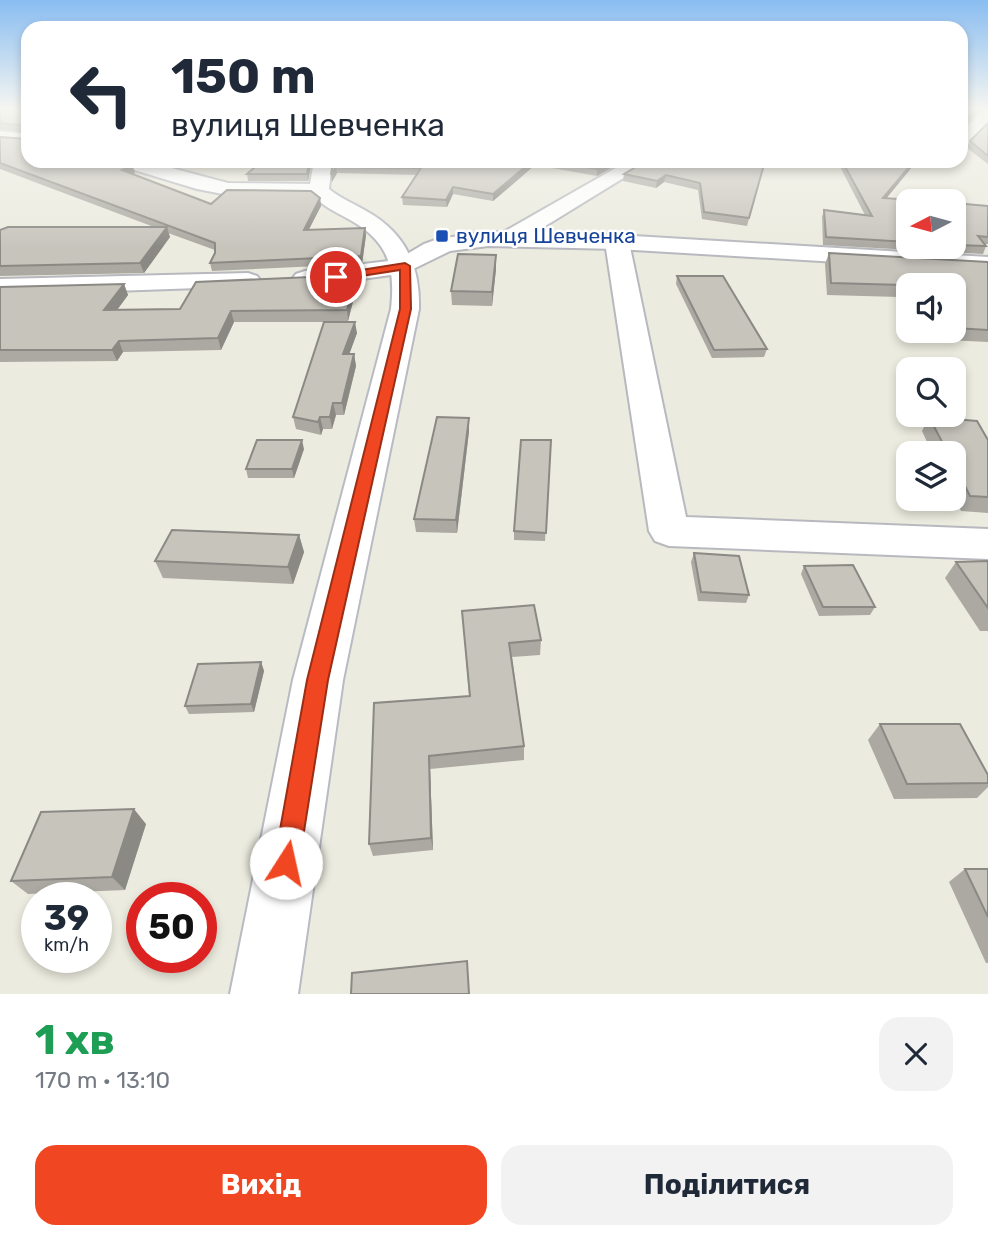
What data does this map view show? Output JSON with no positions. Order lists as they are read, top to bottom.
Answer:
{
  "places": {
    "transit": ["вулиця Шевченка"]
  },
  "north": "left",
  "page": {
    "turn": ["150 m", "вулиця Шевченка"],
    "speed": "39 km/h",
    "limit": "50",
    "heading": ["1 хв", "170 m · 13:10"],
    "buttons": ["Вихід", "Поділитися"]
  }
}
